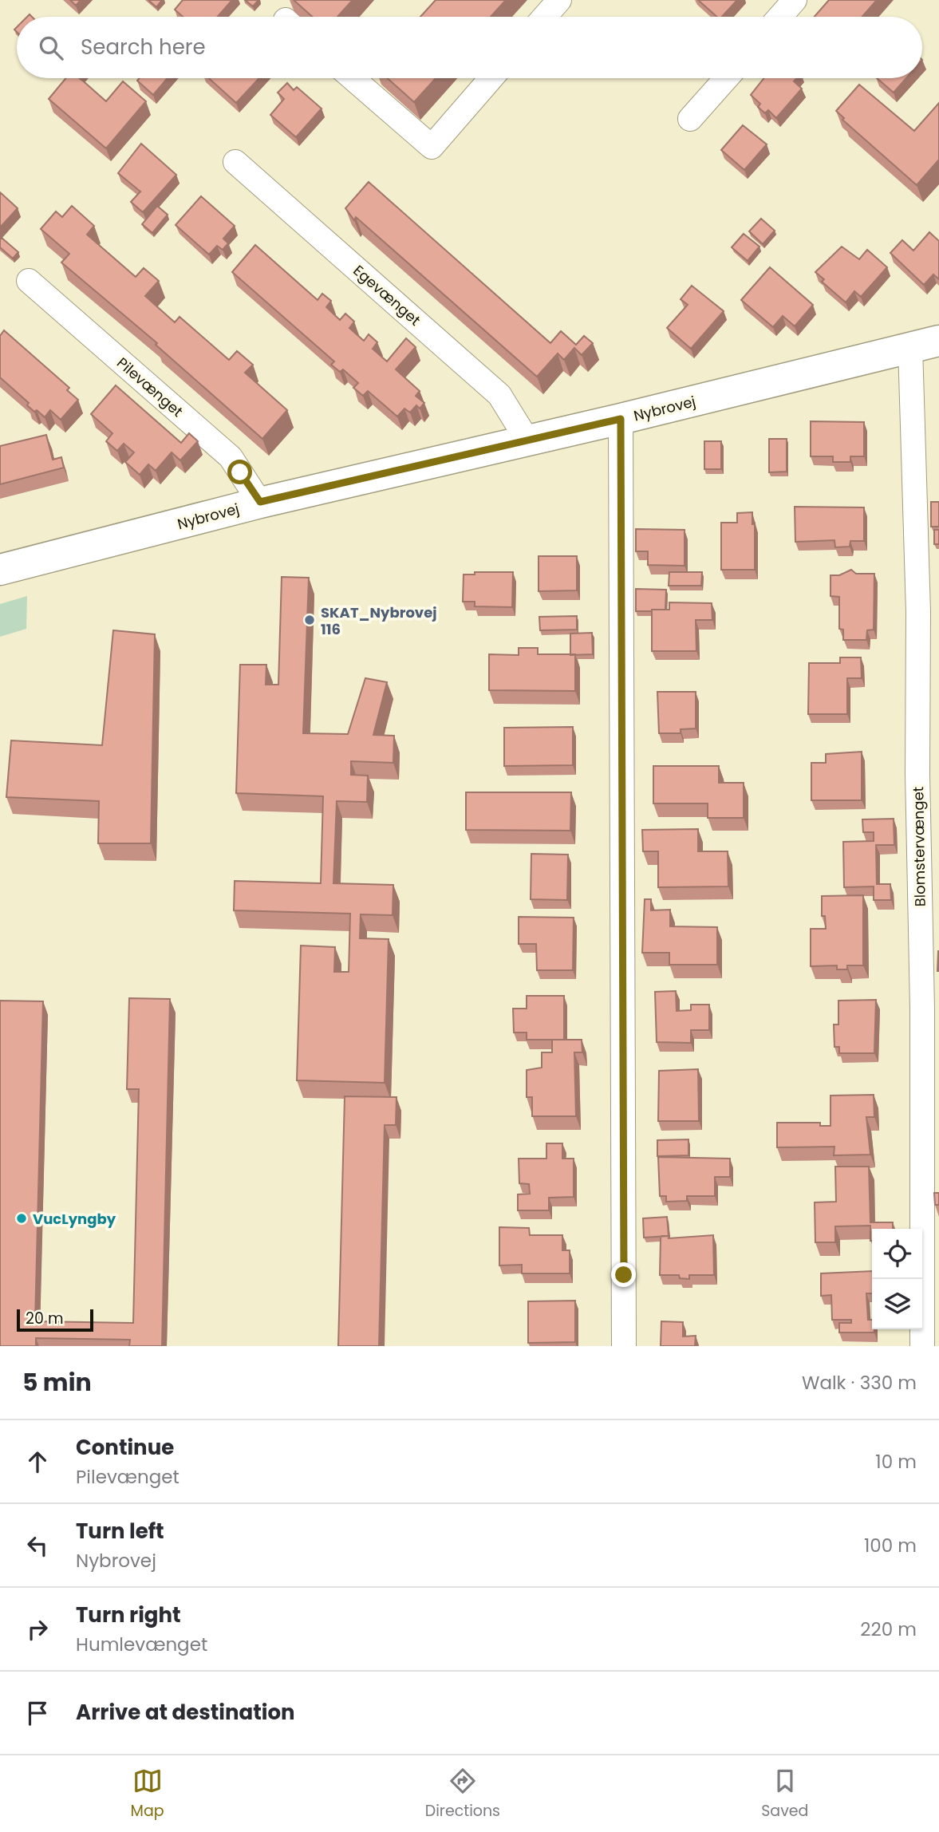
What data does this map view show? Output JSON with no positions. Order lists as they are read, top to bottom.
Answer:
{
  "streets": {
    "main road": ["Nybrovej"],
    "street": ["Egevænget", "Pilevænget", "Blomstervænget"]
  },
  "crossings": [
    ["Egevænget", "Nybrovej"],
    ["Pilevænget", "Nybrovej"],
    ["Nybrovej", "Blomstervænget"]
  ],
  "places": ["SKAT_Nybrovej 116", "VucLyngby"],
  "scale_bar": "20 m",
  "page": {
    "search": "Search here",
    "scale": "20 m",
    "heading": ["5 min", "Walk · 330 m"],
    "list": [
      ["Continue", "Pilevænget", "10 m"],
      ["Turn left", "Nybrovej", "100 m"],
      ["Turn right", "Humlevænget", "220 m"],
      "Arrive at destination"
    ],
    "nav": ["Map", "Directions", "Saved"]
  }
}
